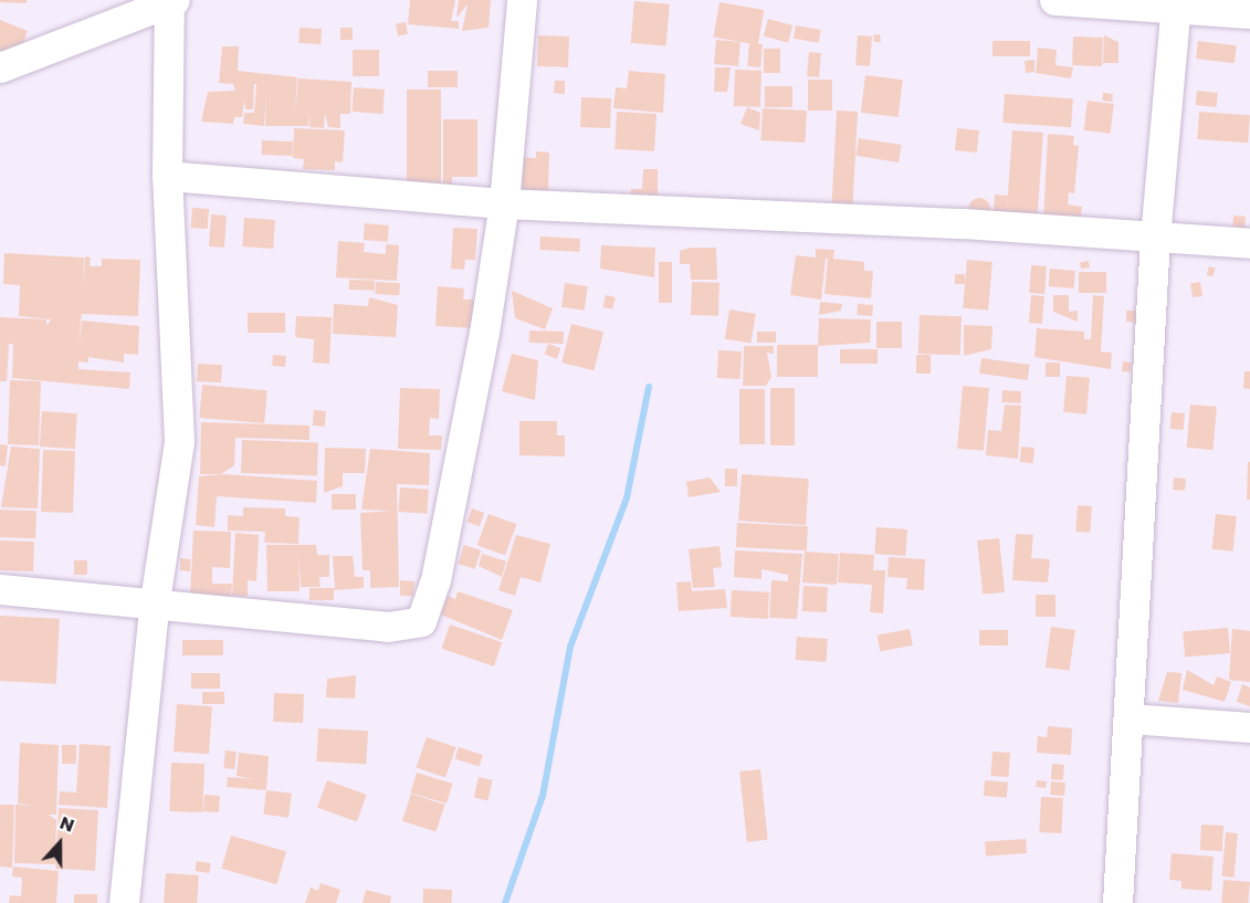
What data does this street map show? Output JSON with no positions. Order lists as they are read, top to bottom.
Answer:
{
  "north": "top"
}
